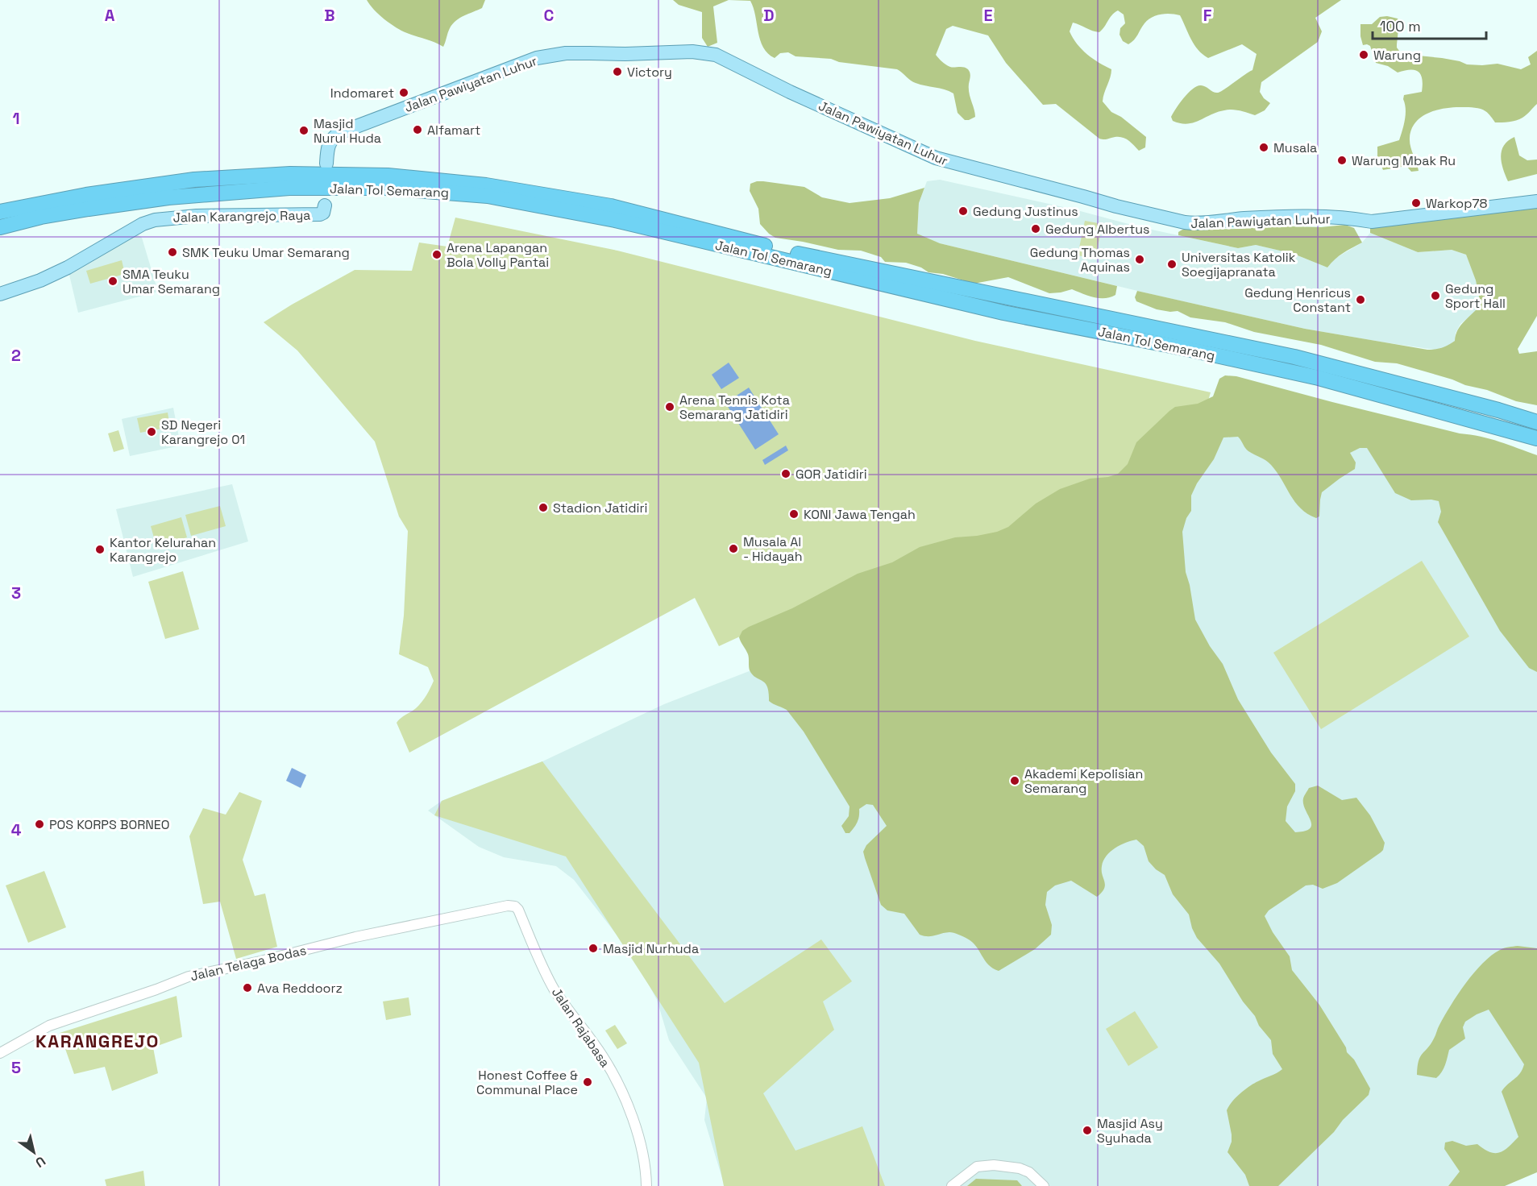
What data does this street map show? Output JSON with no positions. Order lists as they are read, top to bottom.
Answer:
{
  "streets": {
    "highway": ["Jalan Tol Semarang"],
    "main road": ["Jalan Pawiyatan Luhur", "Jalan Karangrejo Raya"],
    "street": ["Jalan Telaga Bodas", "Jalan Rajabasa"]
  },
  "crossings": [
    ["Jalan Telaga Bodas", "Jalan Rajabasa"]
  ],
  "districts": ["KARANGREJO"],
  "places": [
    "Warung",
    "Victory",
    "Indomaret",
    "Alfamart",
    "Masjid Nurul Huda",
    "Musala",
    "Warung Mbak Ru",
    "Warkop78",
    "Gedung Justinus",
    "Gedung Albertus",
    "SMK Teuku Umar Semarang",
    "Arena Lapangan Bola Volly Pantai",
    "Gedung Thomas Aquinas",
    "Universitas Katolik Soegijapranata",
    "SMA Teuku Umar Semarang",
    "Gedung Sport Hall",
    "Gedung Henricus Constant",
    "Arena Tennis Kota Semarang Jatidiri",
    "SD Negeri Karangrejo 01",
    "GOR Jatidiri",
    "Stadion Jatidiri",
    "KONI Jawa Tengah",
    "Musala Al - Hidayah",
    "Kantor Kelurahan Karangrejo",
    "Akademi Kepolisian Semarang",
    "POS KORPS BORNEO",
    "Masjid Nurhuda",
    "Ava Reddoorz",
    "Honest Coffee & Communal Place",
    "Masjid Asy Syuhada"
  ],
  "scale_bar": "100 m",
  "north": "bottom right",
  "grid": {
    "columns": [
      "A",
      "B",
      "C",
      "D",
      "E",
      "F"
    ],
    "rows": [
      "1",
      "2",
      "3",
      "4",
      "5"
    ]
  }
}
